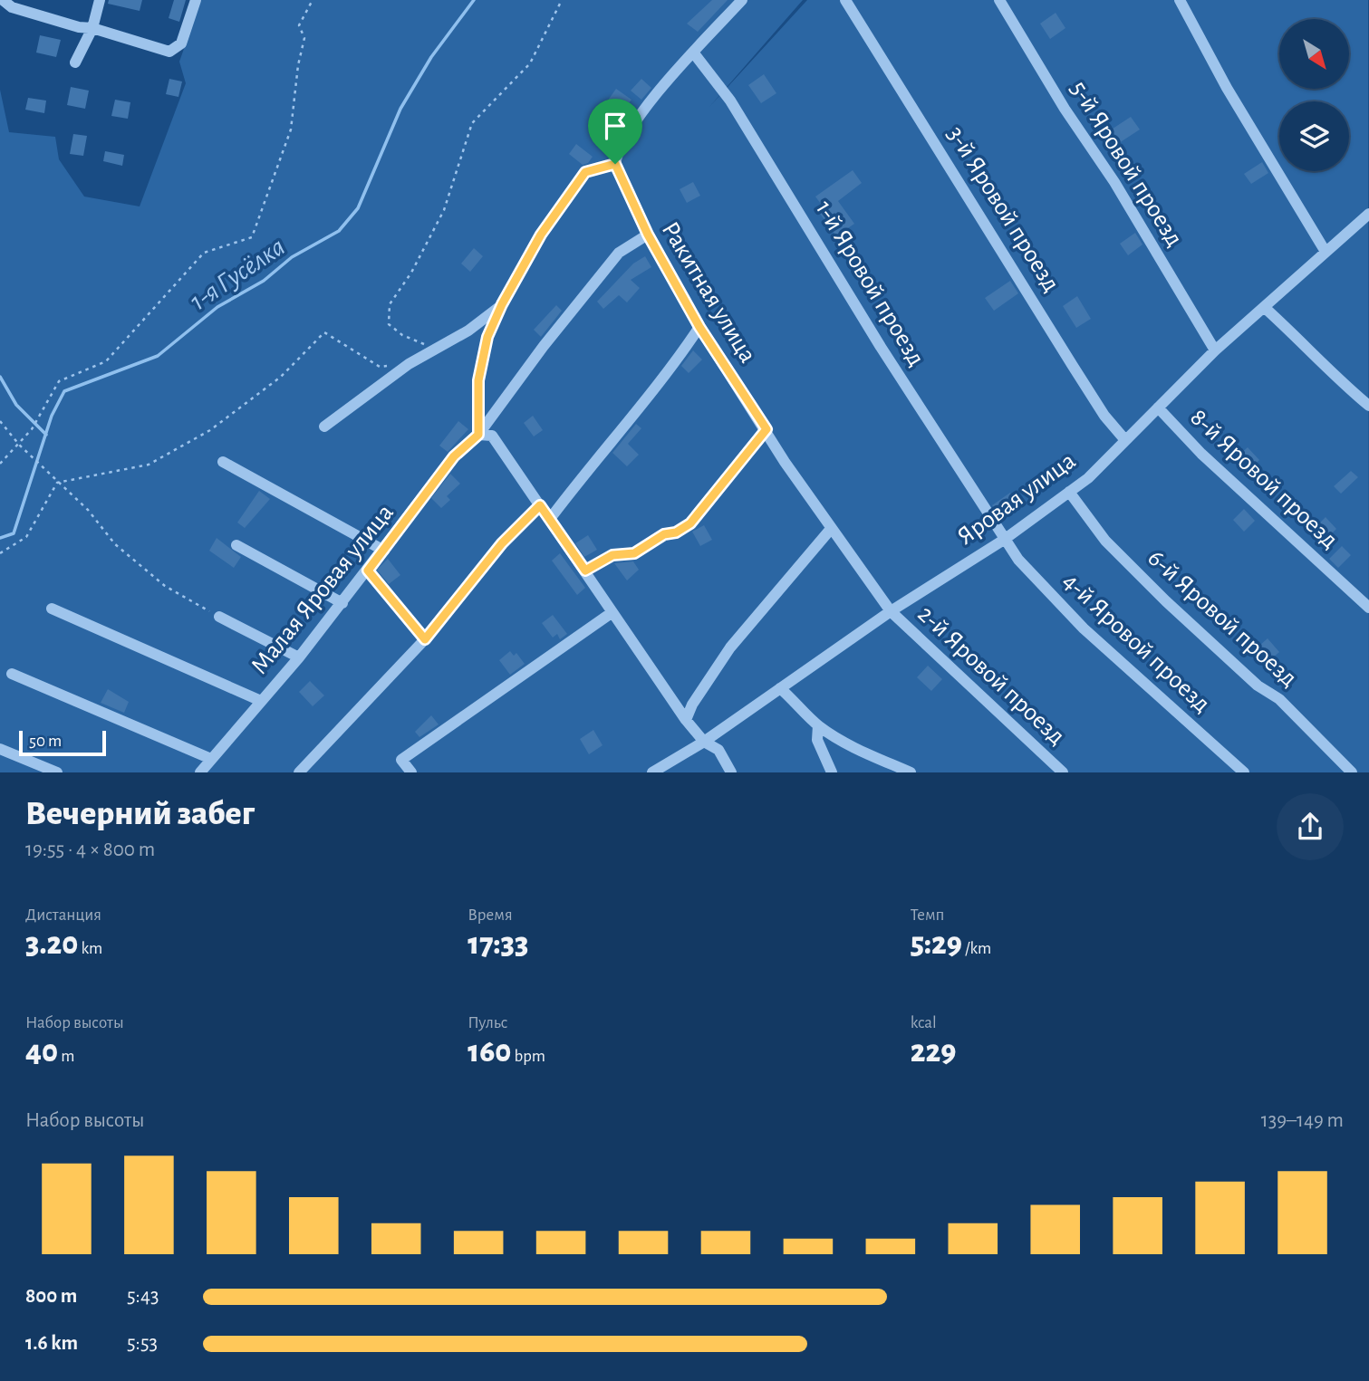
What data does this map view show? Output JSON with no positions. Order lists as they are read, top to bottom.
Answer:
{
  "streets": {
    "street": [
      "5-й Яровой проезд",
      "3-й Яровой проезд",
      "1-й Яровой проезд",
      "Ракитная улица",
      "8-й Яровой проезд",
      "Яровая улица",
      "Малая Яровая улица",
      "6-й Яровой проезд",
      "4-й Яровой проезд",
      "2-й Яровой проезд"
    ]
  },
  "crossings": [
    ["5-й Яровой проезд", "Яровая улица"],
    ["3-й Яровой проезд", "Яровая улица"],
    ["1-й Яровой проезд", "Яровая улица"],
    ["1-й Яровой проезд", "4-й Яровой проезд"],
    ["Ракитная улица", "Яровая улица"],
    ["Ракитная улица", "Малая Яровая улица"],
    ["Ракитная улица", "2-й Яровой проезд"],
    ["8-й Яровой проезд", "Яровая улица"],
    ["Яровая улица", "6-й Яровой проезд"],
    ["Яровая улица", "4-й Яровой проезд"],
    ["Яровая улица", "2-й Яровой проезд"]
  ],
  "water": ["1-я Гусёлка"],
  "scale_bar": "50 m",
  "north": "bottom right",
  "page": {
    "scale": "50 m",
    "heading": ["Вечерний забег", "19:55 · 4 × 800 m"],
    "stats": [
      ["Дистанция", "3.20 km"],
      ["Время", "17:33"],
      ["Темп", "5:29 /km"],
      ["Набор высоты", "40 m"],
      ["Пульс", "160 bpm"],
      ["kcal", "229"]
    ],
    "chart": ["Набор высоты", "139–149 m"],
    "list": [
      {
        "name": "800 m",
        "note": "5:43"
      },
      {
        "name": "1.6 km",
        "note": "5:53"
      }
    ]
  }
}
